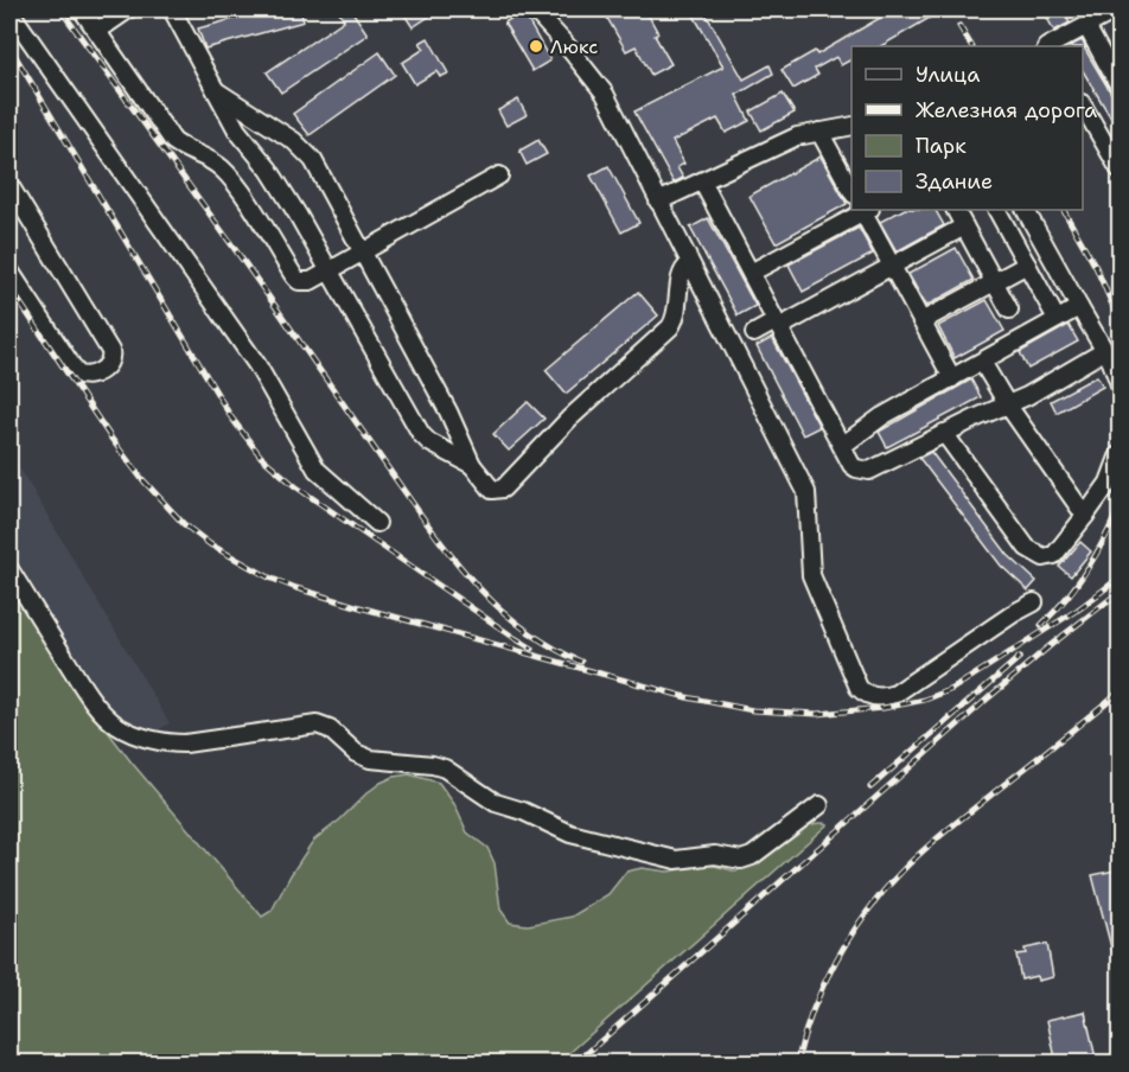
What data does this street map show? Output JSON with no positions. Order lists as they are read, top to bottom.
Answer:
{
  "places": ["Люкс"],
  "legend": [
    "Улица",
    "Железная дорога",
    "Парк",
    "Здание"
  ]
}
